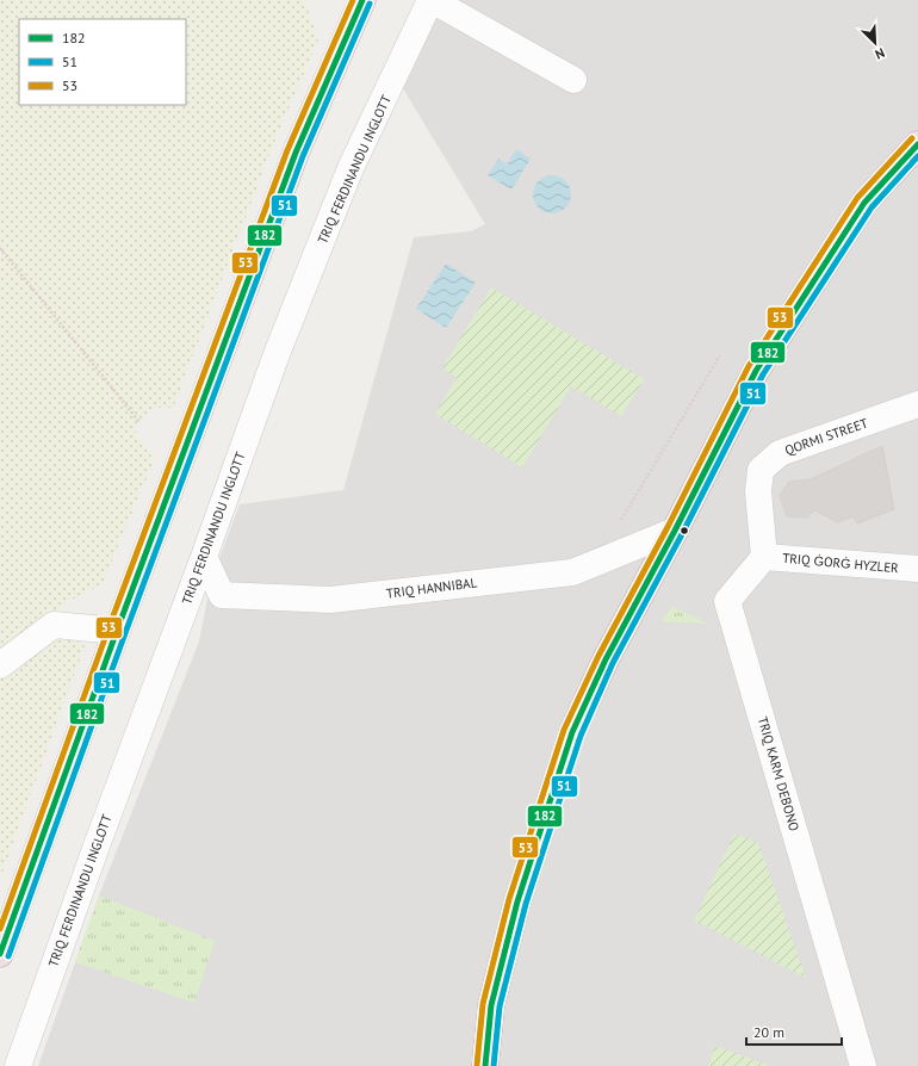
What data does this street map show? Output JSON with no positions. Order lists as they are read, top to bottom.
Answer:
{
  "streets": {
    "street": [
      "TRIQ FERDINANDU INGLOTT",
      "QORMI STREET",
      "TRIQ ĠORĠ HYZLER",
      "TRIQ HANNIBAL",
      "TRIQ KARM DEBONO"
    ]
  },
  "crossings": [
    ["TRIQ FERDINANDU INGLOTT", "TRIQ HANNIBAL"],
    ["QORMI STREET", "TRIQ ĠORĠ HYZLER"],
    ["QORMI STREET", "TRIQ KARM DEBONO"],
    ["TRIQ ĠORĠ HYZLER", "TRIQ KARM DEBONO"]
  ],
  "lines": ["transit line 182", "transit line 53", "transit line 51"],
  "legend": ["182", "51", "53"],
  "scale_bar": "20 m",
  "north": "bottom right"
}
